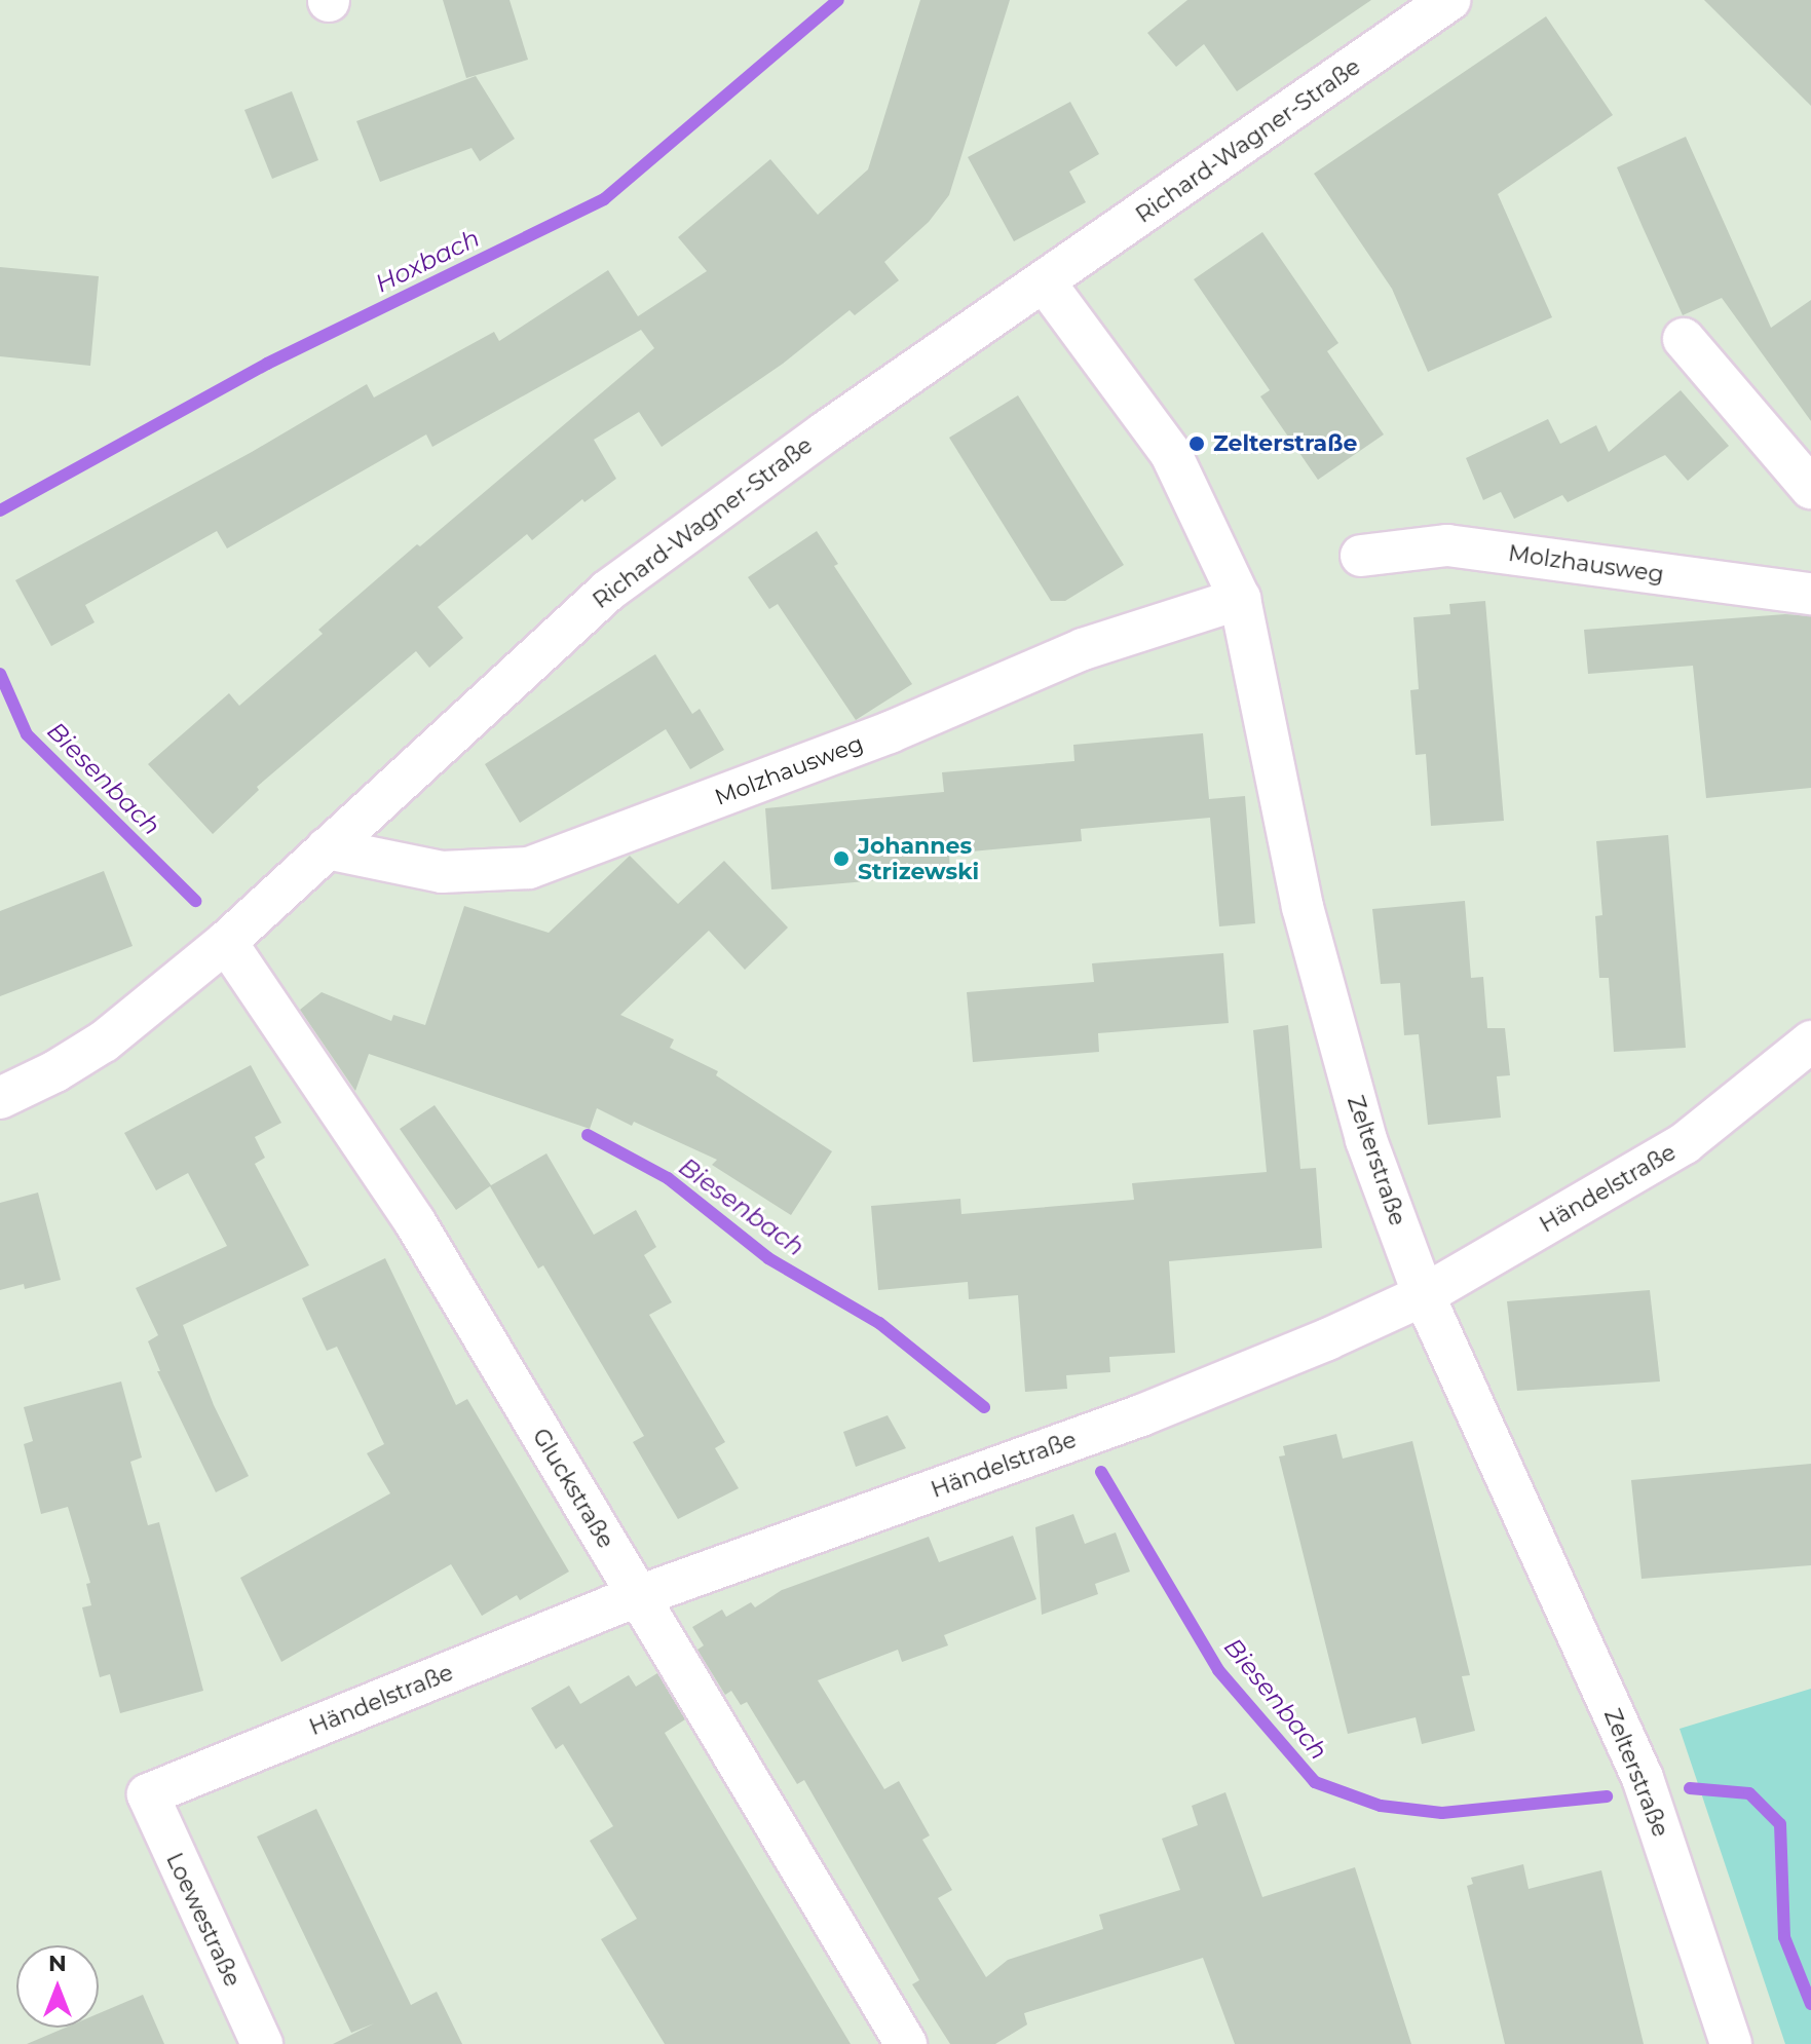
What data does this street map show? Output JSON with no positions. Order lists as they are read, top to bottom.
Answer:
{
  "streets": {
    "street": [
      "Richard-Wagner-Straße",
      "Molzhausweg",
      "Zelterstraße",
      "Händelstraße",
      "Gluckstraße",
      "Loewestraße"
    ]
  },
  "crossings": [
    ["Richard-Wagner-Straße", "Molzhausweg"],
    ["Richard-Wagner-Straße", "Zelterstraße"],
    ["Richard-Wagner-Straße", "Gluckstraße"],
    ["Molzhausweg", "Zelterstraße"],
    ["Zelterstraße", "Händelstraße"],
    ["Händelstraße", "Gluckstraße"],
    ["Händelstraße", "Loewestraße"]
  ],
  "water": ["Hoxbach", "Biesenbach"],
  "places": ["Zelterstraße", "Johannes Strizewski"],
  "north": "top"
}
